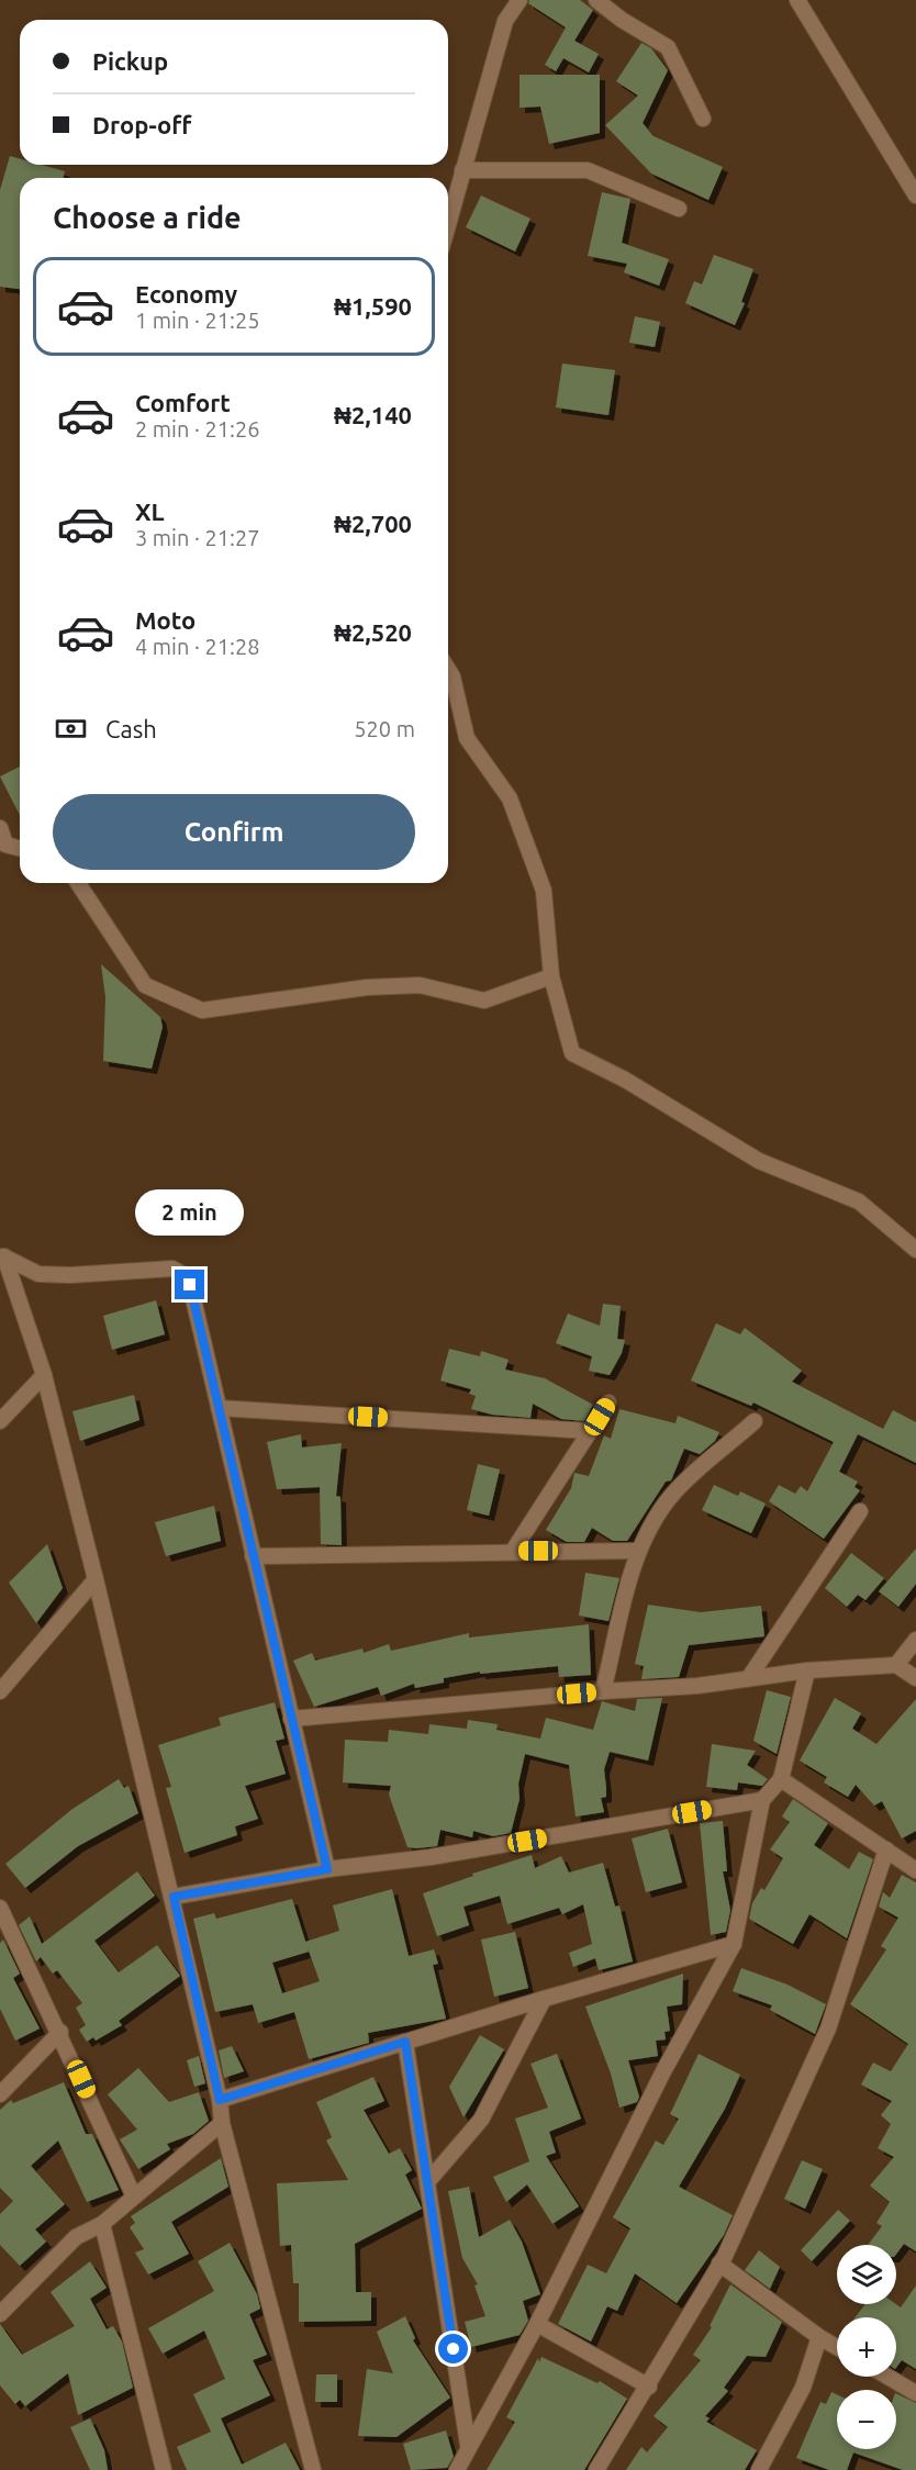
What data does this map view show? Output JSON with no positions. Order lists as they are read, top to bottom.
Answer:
{
  "page": {
    "banner": ["Pickup", "Drop-off"],
    "heading": "Choose a ride",
    "list": [
      {
        "name": "Economy",
        "note": "1 min · 21:25",
        "value": "₦1,590"
      },
      {
        "name": "Comfort",
        "note": "2 min · 21:26",
        "value": "₦2,140"
      },
      {
        "name": "XL",
        "note": "3 min · 21:27",
        "value": "₦2,700"
      },
      {
        "name": "Moto",
        "note": "4 min · 21:28",
        "value": "₦2,520"
      }
    ],
    "pay": ["Cash", "520 m"],
    "buttons": "Confirm",
    "bubble": "2 min",
    "map_buttons": ["+", "−"]
  }
}
